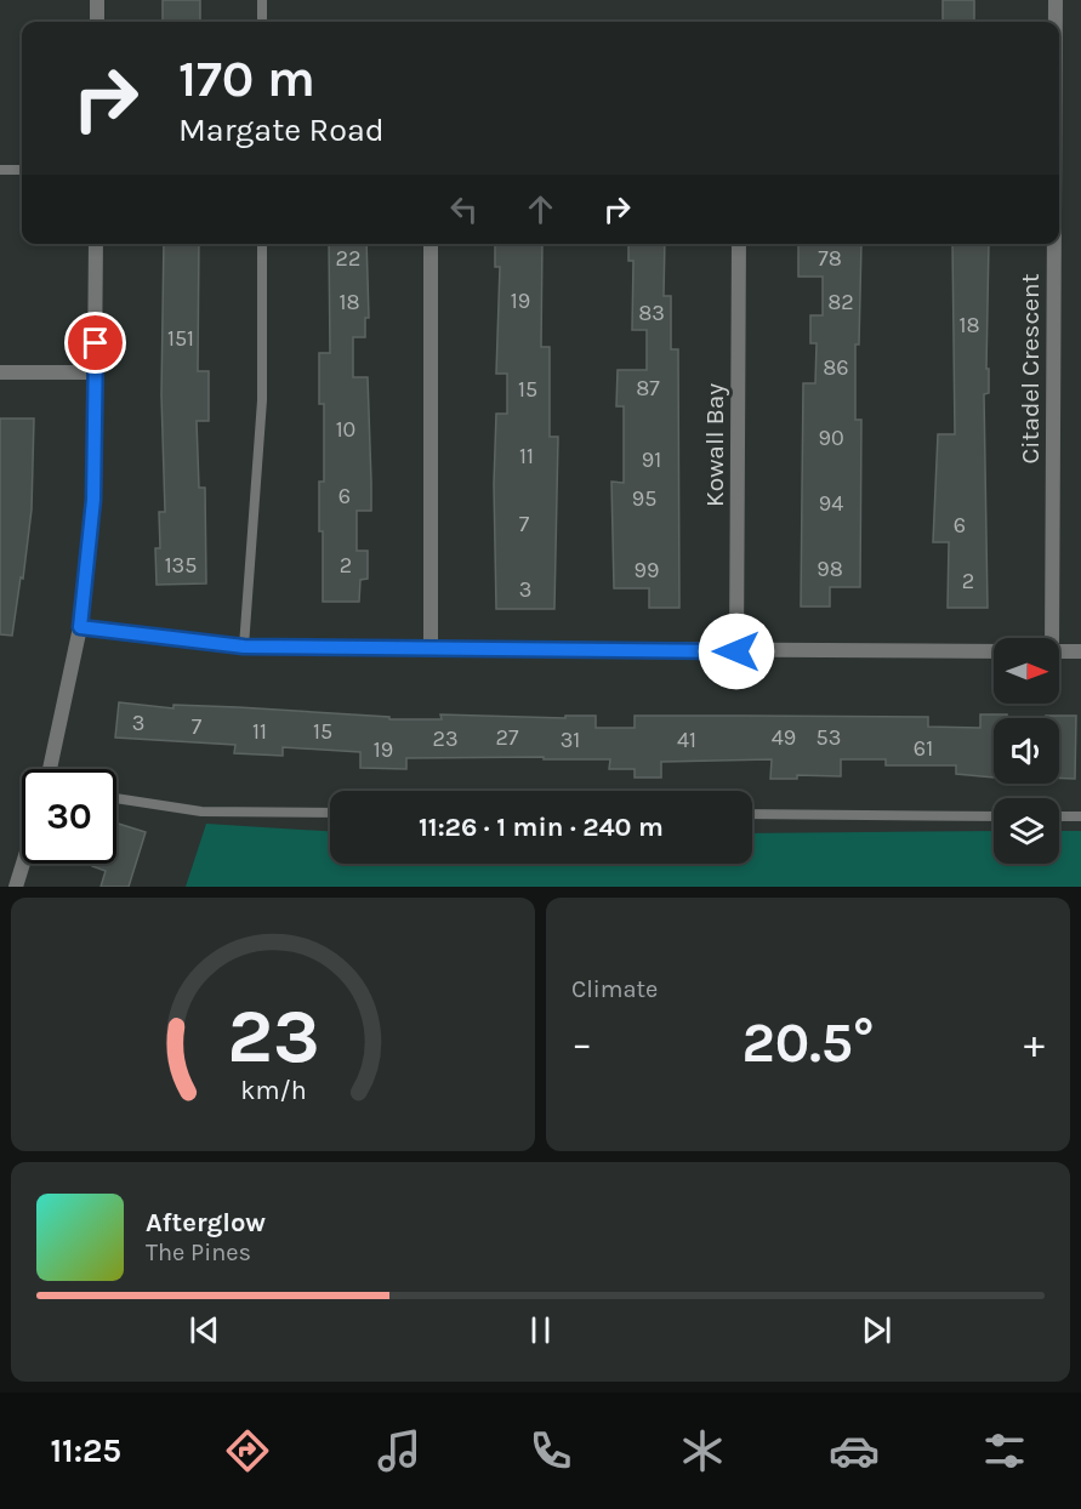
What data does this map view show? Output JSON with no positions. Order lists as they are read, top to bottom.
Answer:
{
  "streets": {
    "street": ["Citadel Crescent", "Kowall Bay"]
  },
  "house_numbers": [
    "22",
    "78",
    "19",
    "18",
    "82",
    "83",
    "18",
    "151",
    "86",
    "87",
    "15",
    "10",
    "90",
    "11",
    "91",
    "6",
    "95",
    "94",
    "7",
    "6",
    "135",
    "2",
    "98",
    "99",
    "2",
    "3",
    "3",
    "7",
    "11",
    "15",
    "27",
    "49",
    "53",
    "23",
    "31",
    "41",
    "61",
    "19"
  ],
  "north": "right",
  "page": {
    "turn": ["170 m", "Margate Road"],
    "limit": "30",
    "trip": "11:26 · 1 min · 240 m",
    "tile": "Climate",
    "heat": ["−", "20.5°", "+"],
    "song": ["Afterglow", "The Pines"],
    "tabs": "11:25",
    "gauge": ["23", "km/h"]
  }
}
